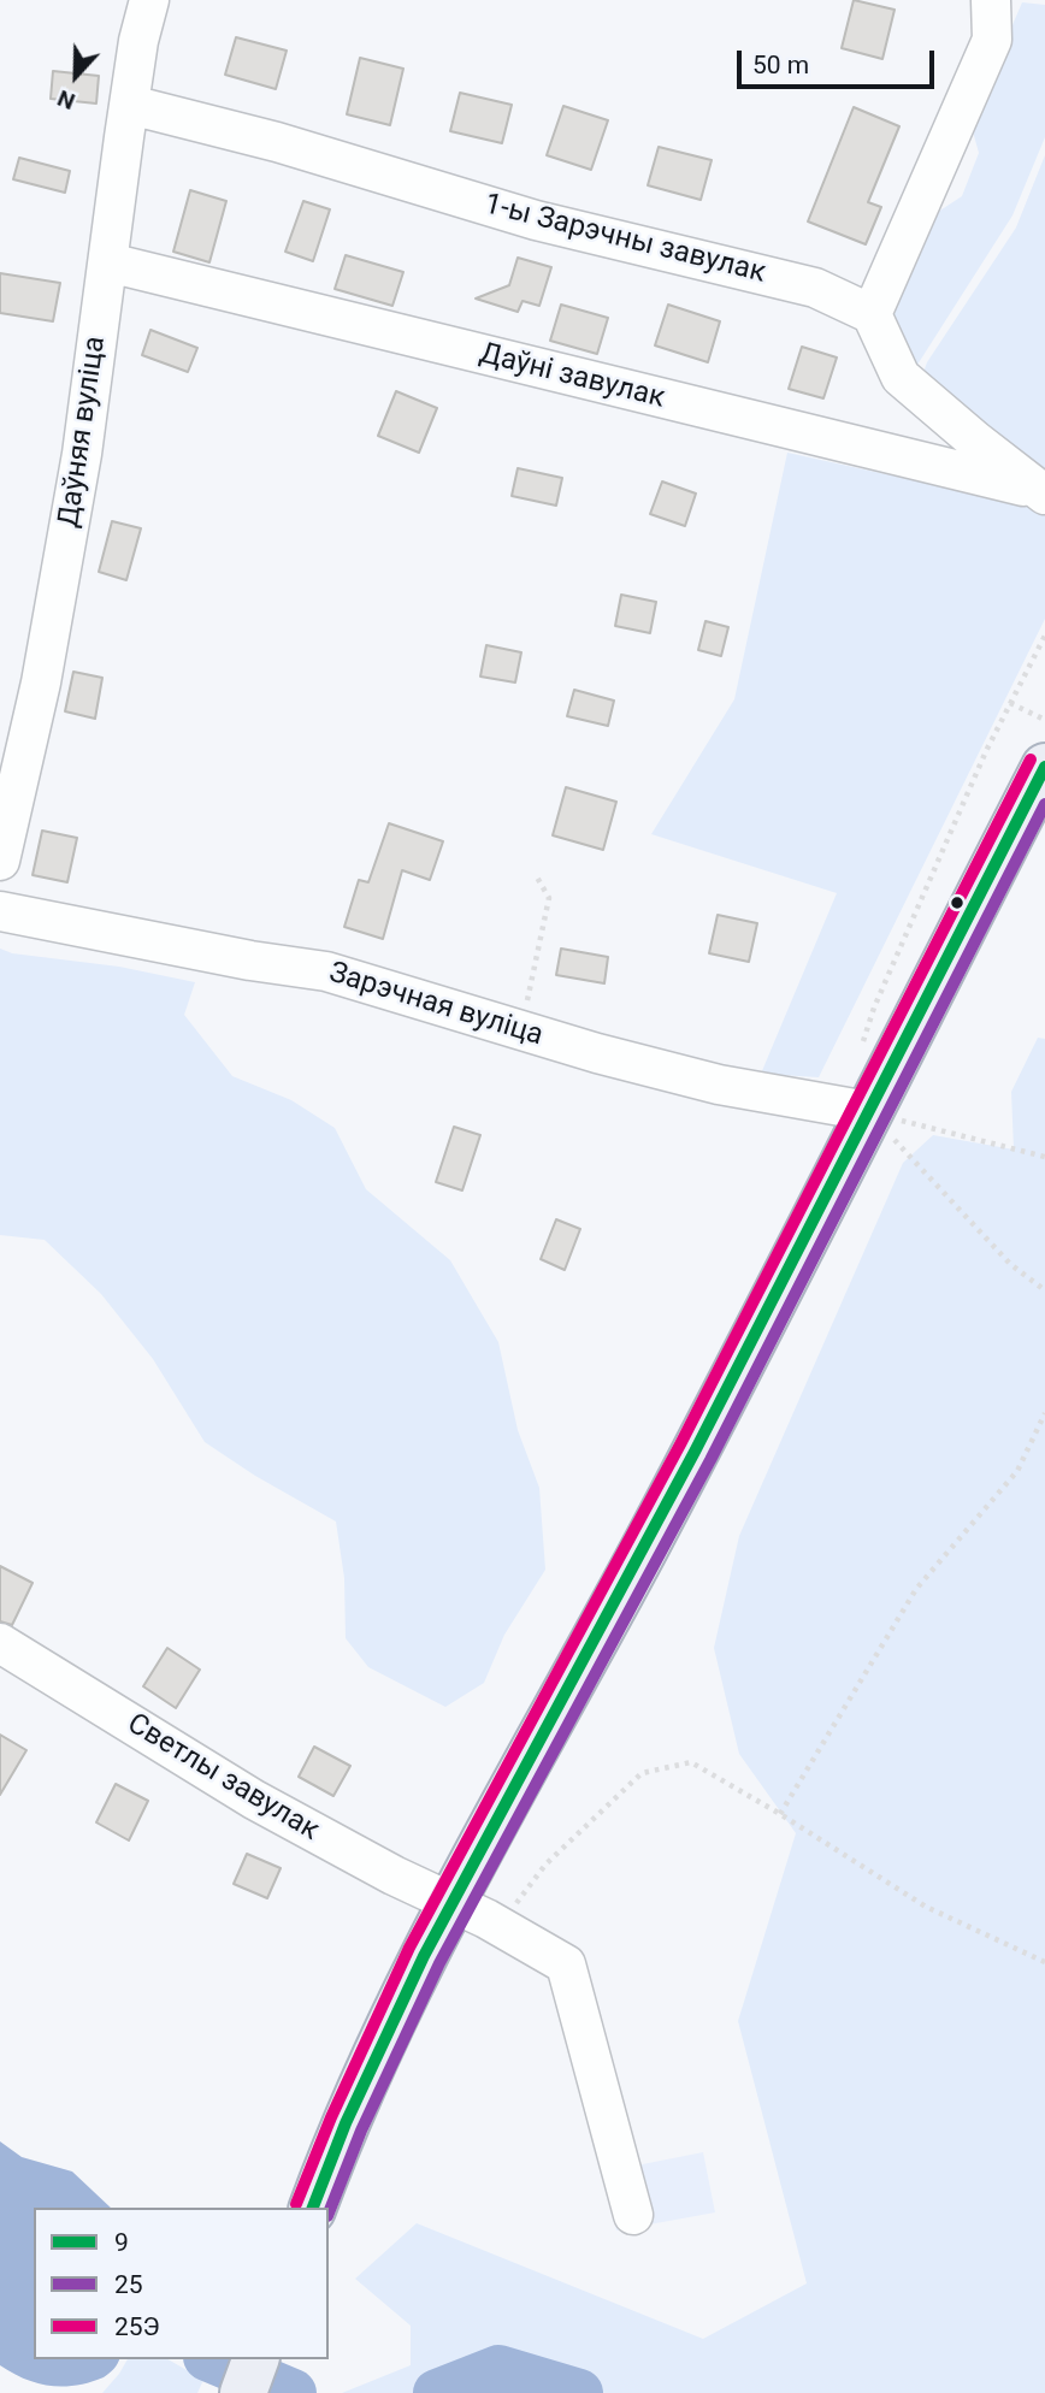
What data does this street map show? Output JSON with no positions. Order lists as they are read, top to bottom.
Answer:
{
  "streets": {
    "street": [
      "1-ы Зарэчны завулак",
      "Даўні завулак",
      "Даўняя вуліца",
      "Зарэчная вуліца",
      "Светлы завулак"
    ]
  },
  "crossings": [
    ["1-ы Зарэчны завулак", "Даўняя вуліца"],
    ["Даўні завулак", "Даўняя вуліца"]
  ],
  "lines": ["transit line 25Э", "transit line 9", "transit line 25"],
  "legend": ["9", "25", "25Э"],
  "scale_bar": "50 m",
  "north": "bottom"
}
